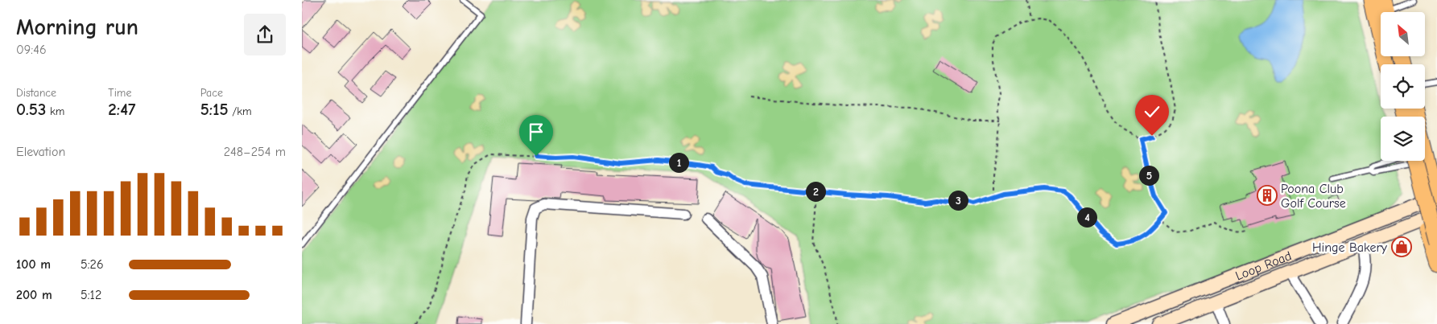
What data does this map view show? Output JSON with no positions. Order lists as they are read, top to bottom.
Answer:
{
  "streets": {
    "main road": ["Loop Road"]
  },
  "places": {
    "building": ["Poona Club Golf Course"],
    "shop": ["Hinge Bakery"]
  },
  "north": "top left",
  "page": {
    "heading": ["Morning run", "09:46"],
    "stats": [
      ["Distance", "0.53 km"],
      ["Time", "2:47"],
      ["Pace", "5:15 /km"]
    ],
    "chart": ["Elevation", "248–254 m"],
    "pins": [
      "1",
      "5",
      "2",
      "3",
      "4"
    ],
    "list": [
      {
        "name": "100 m",
        "note": "5:26"
      },
      {
        "name": "200 m",
        "note": "5:12"
      }
    ]
  }
}
